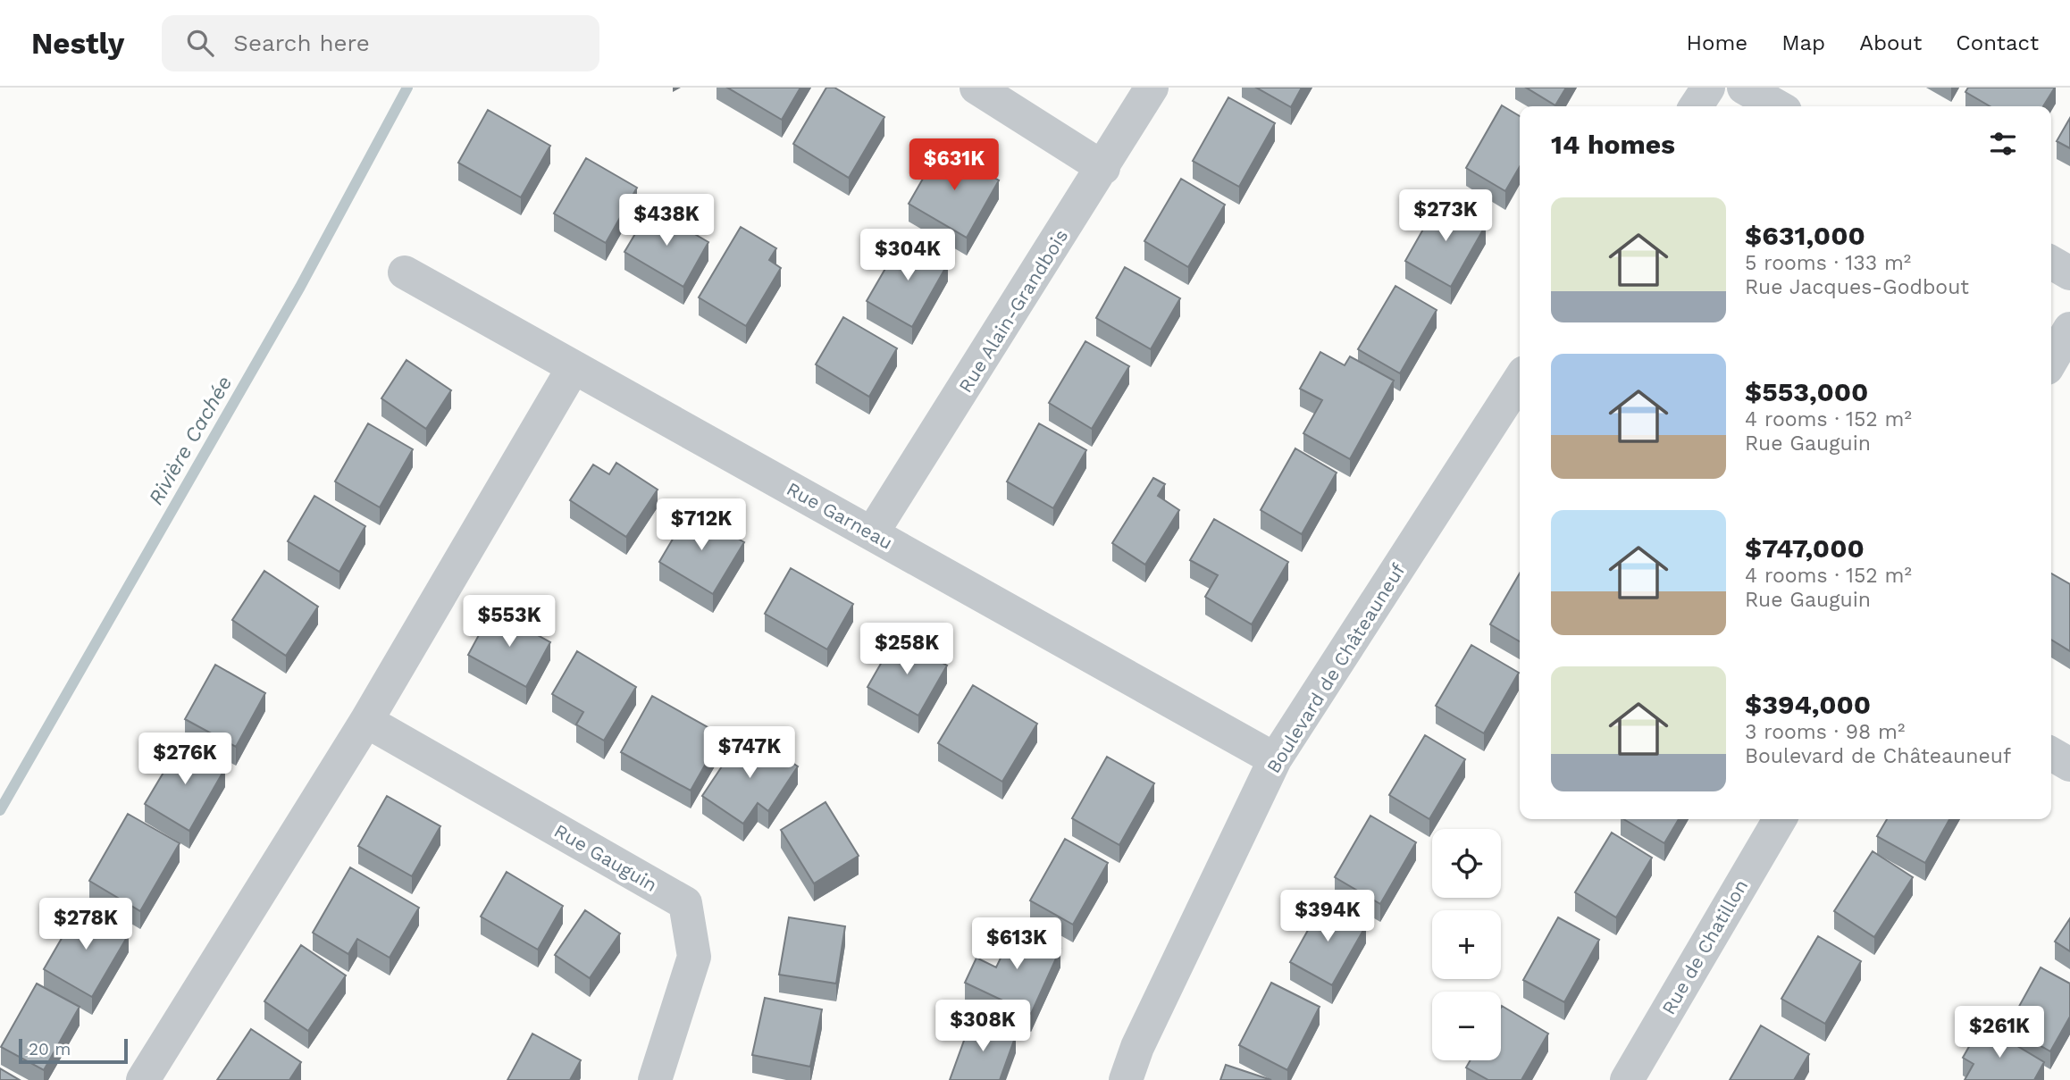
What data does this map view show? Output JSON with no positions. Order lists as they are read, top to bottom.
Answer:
{
  "streets": {
    "street": [
      "Rue Alain-Grandbois",
      "Rue Garneau",
      "Boulevard de Châteauneuf",
      "Rue Gauguin",
      "Rue de Chatillon"
    ]
  },
  "crossings": [
    ["Rue Alain-Grandbois", "Rue Garneau"],
    ["Rue Garneau", "Boulevard de Châteauneuf"]
  ],
  "water": ["Rivière Cachée"],
  "scale_bar": "20 m",
  "page": {
    "header": "Nestly",
    "search": "Search here",
    "nav": [
      "Home",
      "Map",
      "About",
      "Contact"
    ],
    "heading": "14 homes",
    "price": [
      "$631K",
      "$273K",
      "$438K",
      "$304K",
      "$712K",
      "$553K",
      "$258K",
      "$747K",
      "$276K",
      "$394K",
      "$278K",
      "$613K",
      "$308K",
      "$261K"
    ],
    "list": [
      {
        "name": "$631,000",
        "note": "5 rooms · 133 m² · Rue Jacques-Godbout"
      },
      {
        "name": "$553,000",
        "note": "4 rooms · 152 m² · Rue Gauguin"
      },
      {
        "name": "$747,000",
        "note": "4 rooms · 152 m² · Rue Gauguin"
      },
      {
        "name": "$394,000",
        "note": "3 rooms · 98 m² · Boulevard de Châteauneuf"
      }
    ],
    "map_buttons": ["+", "−"],
    "scale": "20 m"
  }
}
